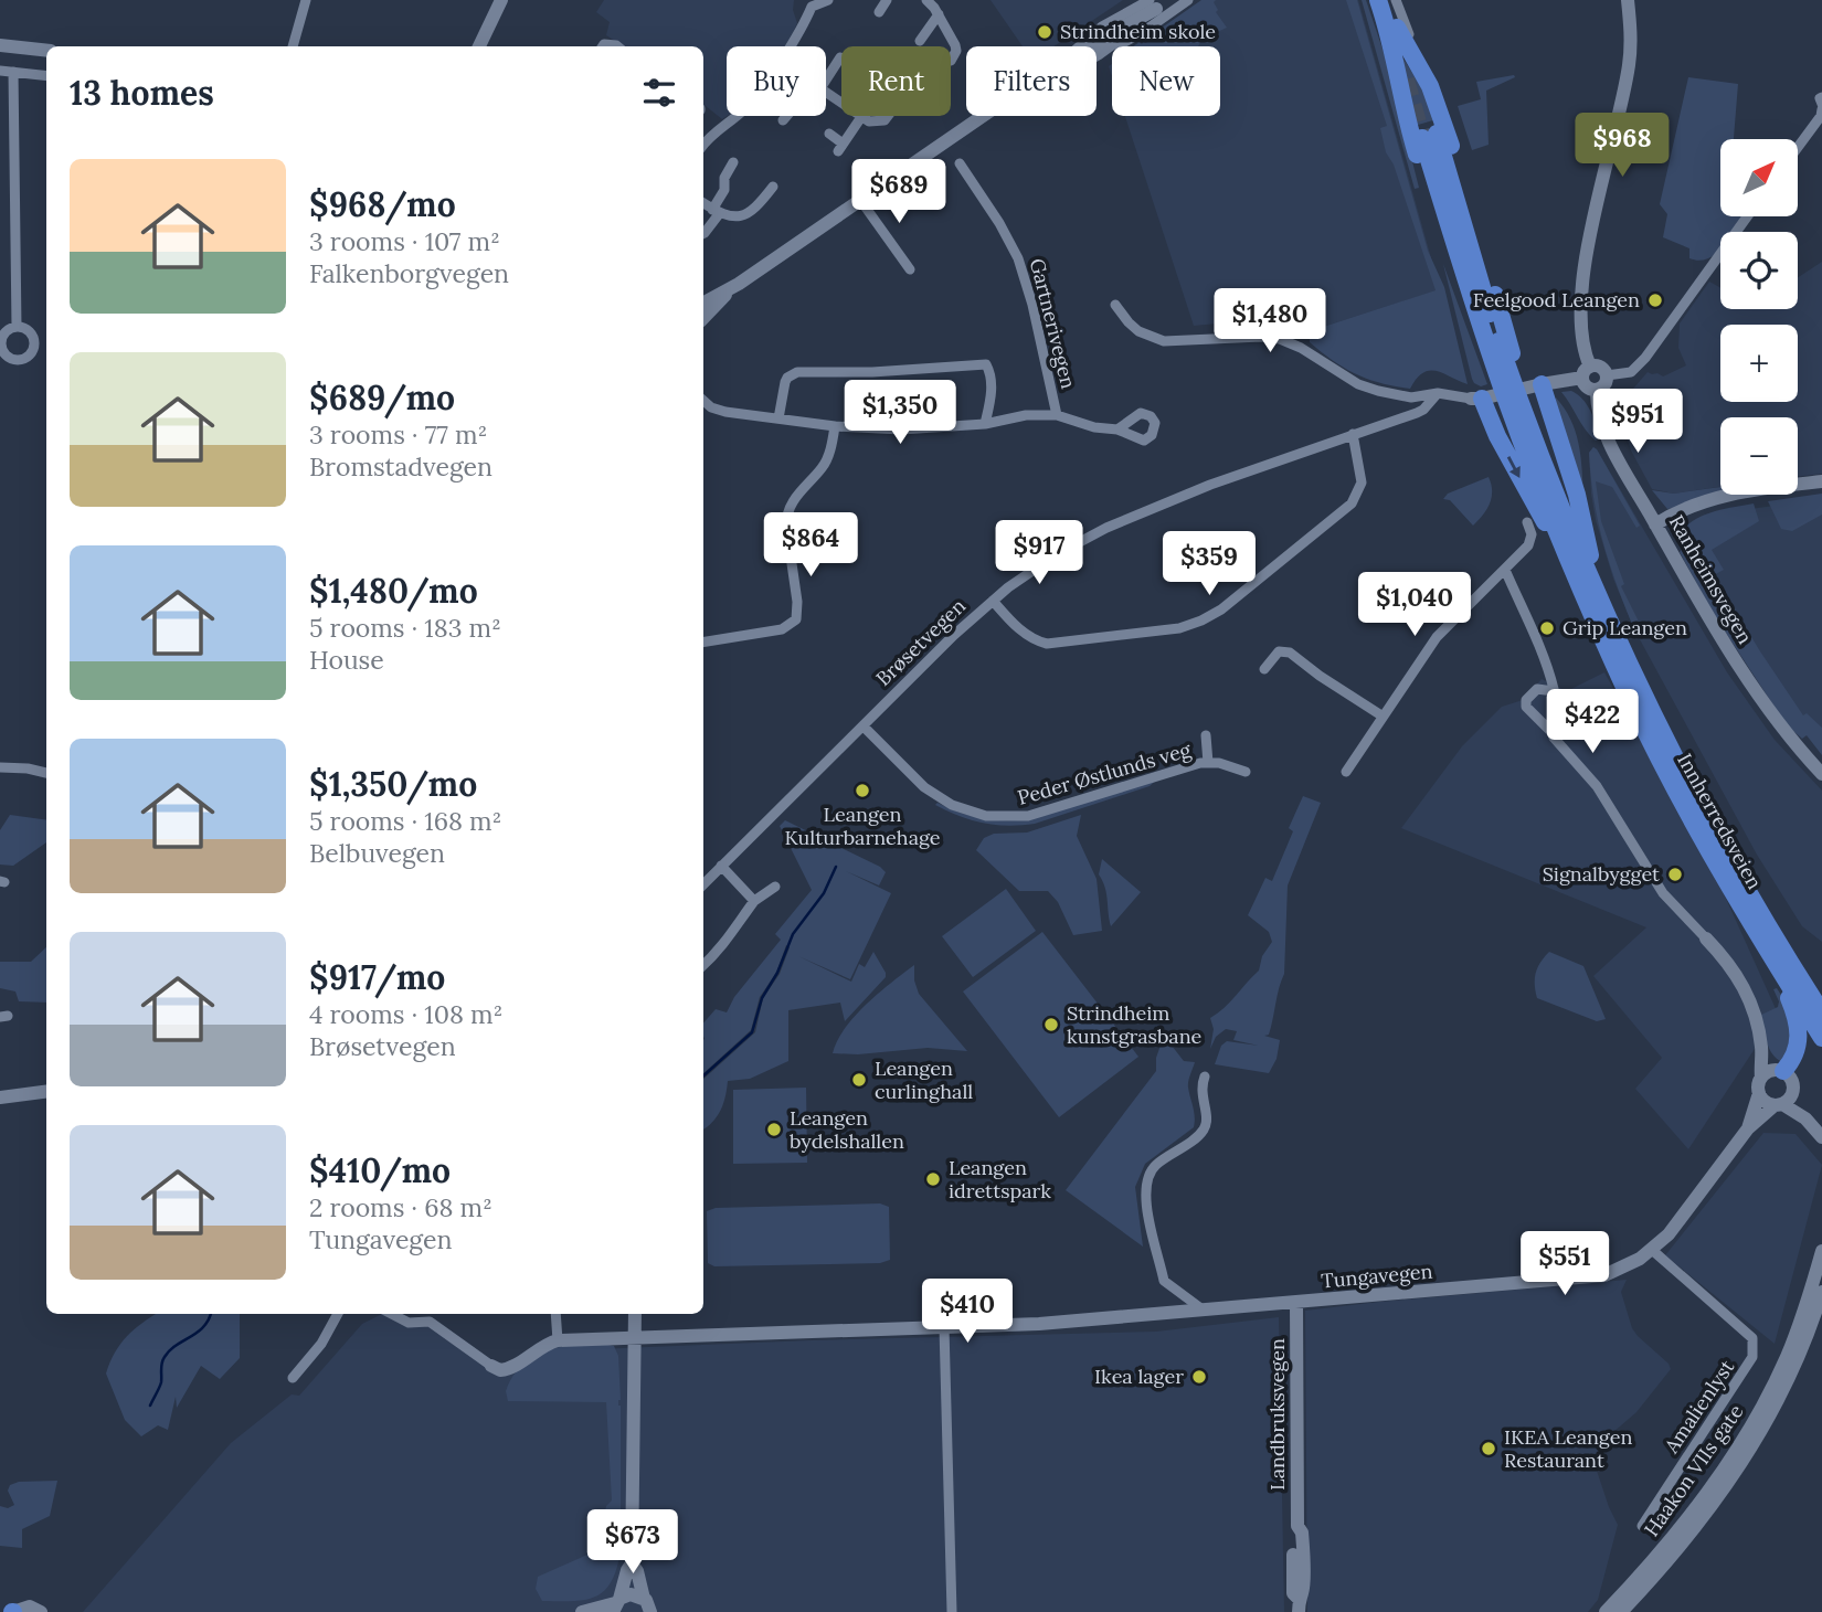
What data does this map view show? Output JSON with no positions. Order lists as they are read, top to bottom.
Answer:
{
  "streets": {
    "highway": ["Innherredsveien"],
    "street": [
      "Gartnerivegen",
      "Ranheimsvegen",
      "Brøsetvegen",
      "Peder Østlunds veg",
      "Tungavegen",
      "Amalienlyst",
      "Landbruksvegen",
      "Haakon VIIs gate"
    ]
  },
  "crossings": [
    ["Brøsetvegen", "Peder Østlunds veg"],
    ["Tungavegen", "Amalienlyst"],
    ["Tungavegen", "Landbruksvegen"]
  ],
  "places": [
    "Strindheim skole",
    "Feelgood Leangen",
    "Grip Leangen",
    "Leangen Kulturbarnehage",
    "Signalbygget",
    "Strindheim kunstgrasbane",
    "Leangen curlinghall",
    "Leangen bydelshallen",
    "Leangen idrettspark",
    "Ikea lager",
    "IKEA Leangen Restaurant"
  ],
  "north": "top right",
  "page": {
    "chip": [
      "Buy",
      "Rent",
      "Filters",
      "New"
    ],
    "heading": "13 homes",
    "price": [
      "$968",
      "$689",
      "$1,480",
      "$1,350",
      "$951",
      "$864",
      "$917",
      "$359",
      "$1,040",
      "$422",
      "$551",
      "$410",
      "$673"
    ],
    "map_buttons": ["+", "−"],
    "list": [
      {
        "name": "$968/mo",
        "note": "3 rooms · 107 m² · Falkenborgvegen"
      },
      {
        "name": "$689/mo",
        "note": "3 rooms · 77 m² · Bromstadvegen"
      },
      {
        "name": "$1,480/mo",
        "note": "5 rooms · 183 m² · House"
      },
      {
        "name": "$1,350/mo",
        "note": "5 rooms · 168 m² · Belbuvegen"
      },
      {
        "name": "$917/mo",
        "note": "4 rooms · 108 m² · Brøsetvegen"
      },
      {
        "name": "$410/mo",
        "note": "2 rooms · 68 m² · Tungavegen"
      }
    ]
  }
}
